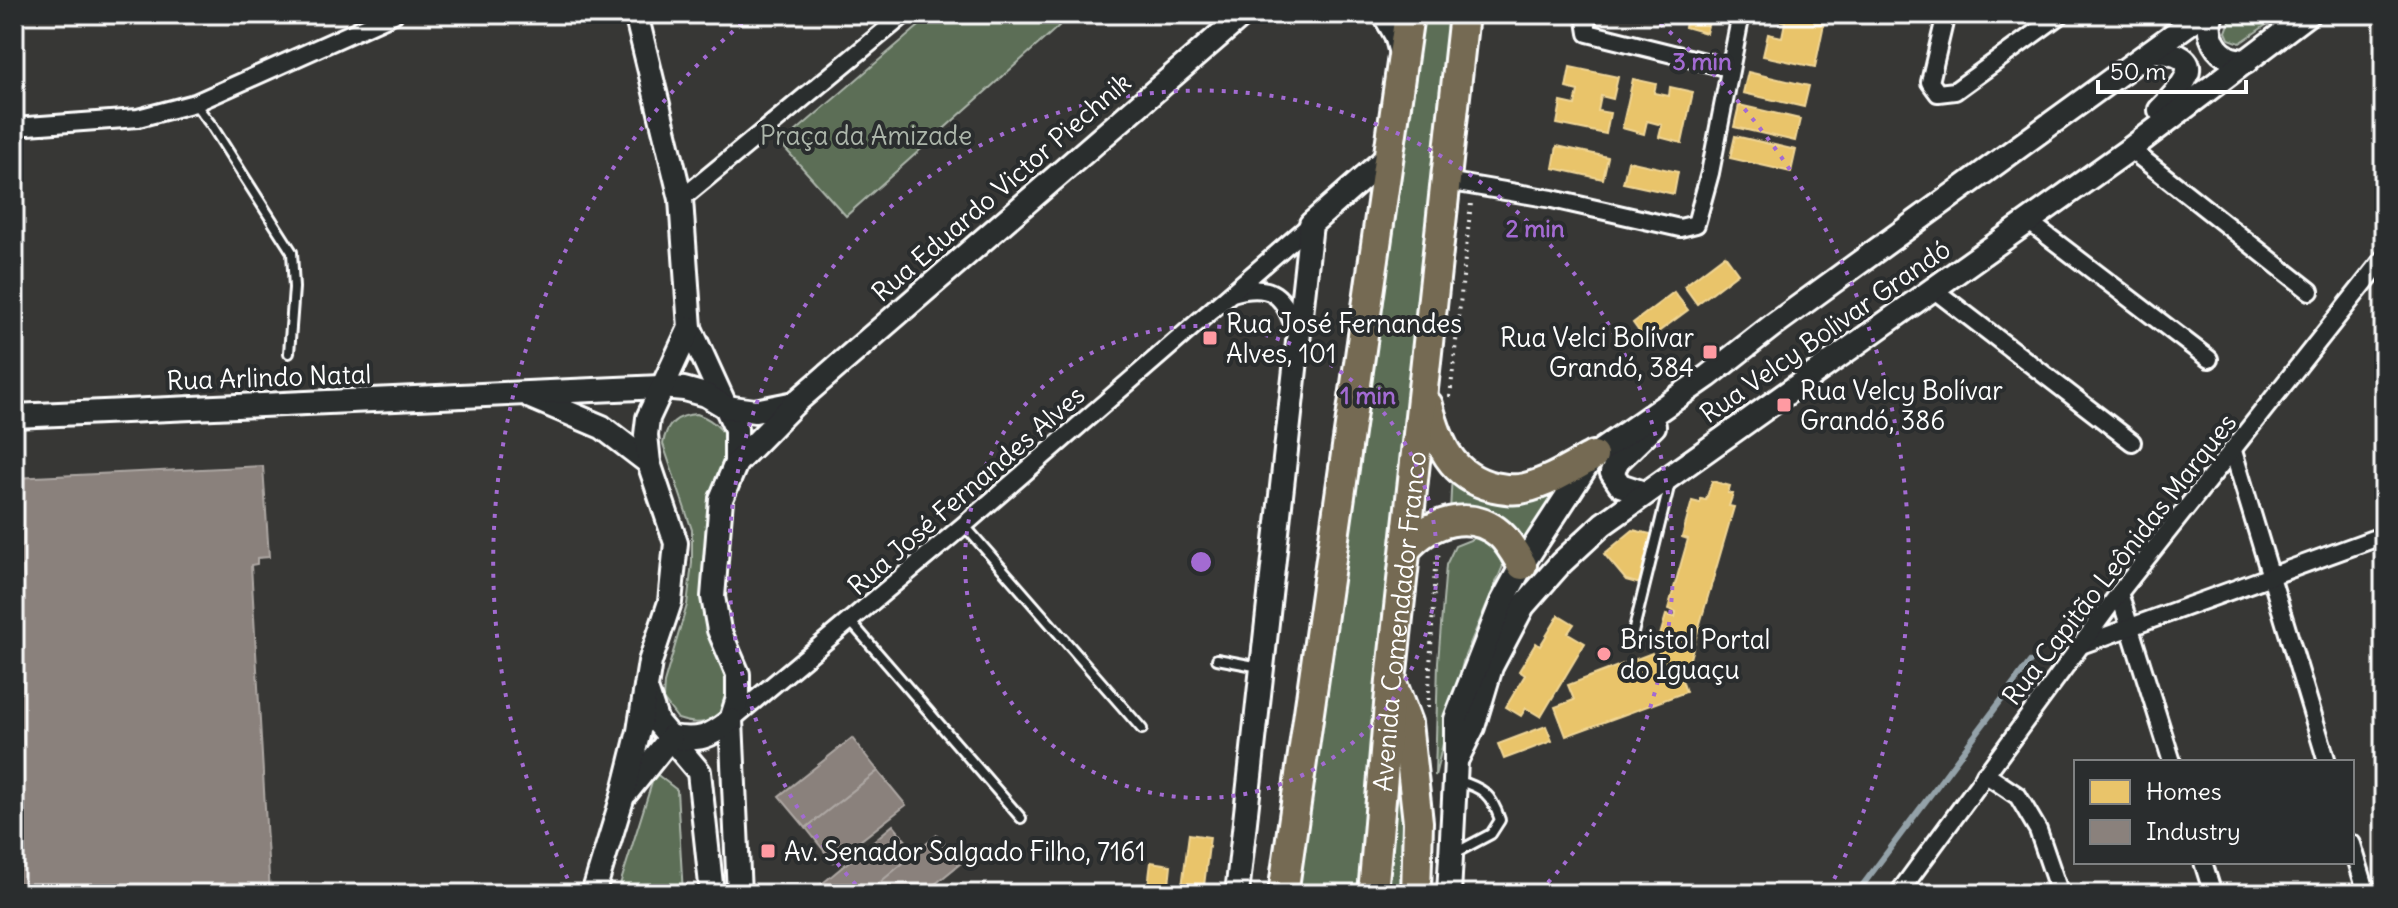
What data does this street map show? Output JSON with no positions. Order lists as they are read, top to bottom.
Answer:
{
  "streets": {
    "highway": ["Avenida Comendador Franco"],
    "main road": ["Rua Eduardo Victor Piechnik", "Rua Velcy Bolivar Grandó", "Rua Arlindo Natal"],
    "street": ["Rua José Fernandes Alves", "Rua Capitão Leônidas Marques"]
  },
  "crossings": [
    ["Rua Eduardo Victor Piechnik", "Rua Arlindo Natal"]
  ],
  "parks": ["Praça da Amizade"],
  "places": {
    "transit": [
      "Rua José Fernandes Alves, 101",
      "Rua Velci Bolívar Grandó, 384",
      "Rua Velcy Bolívar Grandó, 386",
      "Av. Senador Salgado Filho, 7161"
    ],
    "other": ["Bristol Portal do Iguaçu"]
  },
  "legend": ["Homes", "Industry"],
  "scale_bar": "50 m",
  "rings": ["3 min", "2 min", "1 min"]
}
